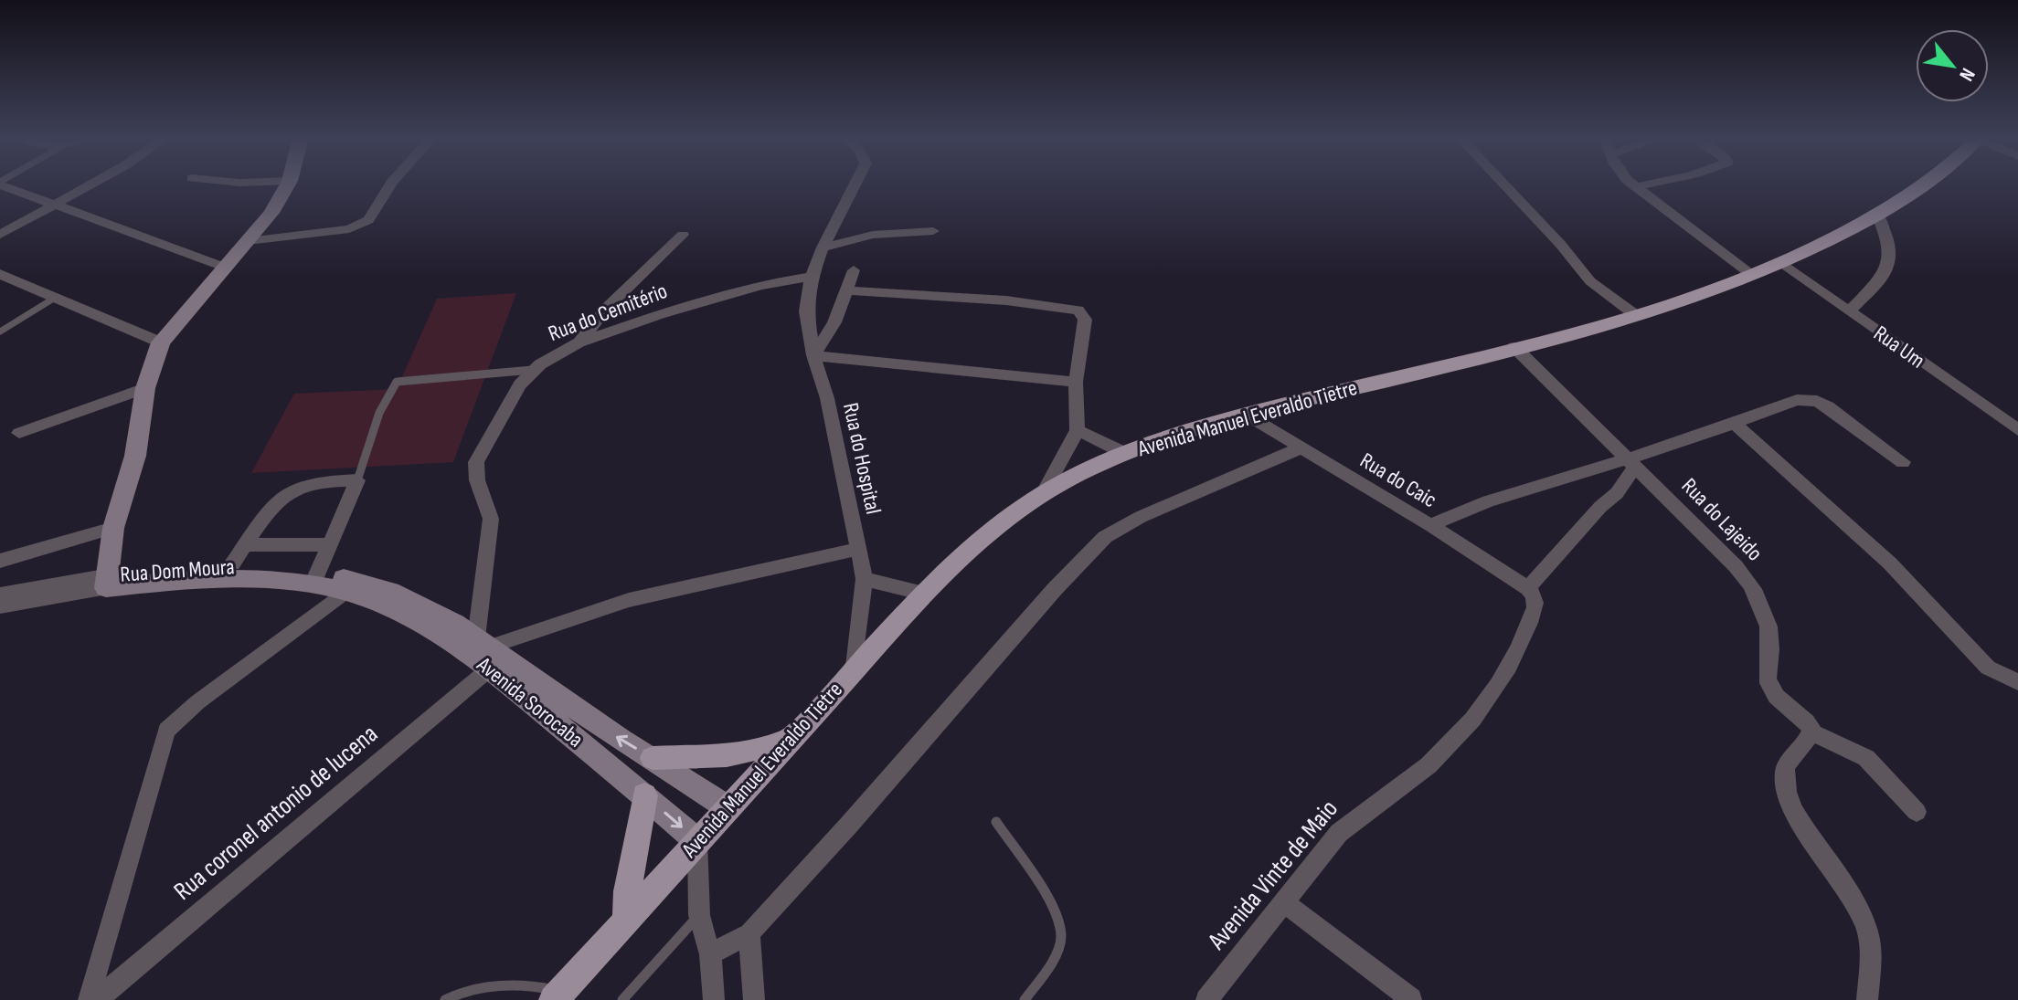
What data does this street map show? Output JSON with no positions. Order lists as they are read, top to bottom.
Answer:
{
  "streets": {
    "main road": ["Avenida Manuel Everaldo Tietre"],
    "street": [
      "Rua do Cemitério",
      "Rua Um",
      "Rua do Hospital",
      "Rua do Caic",
      "Rua do Lajeido",
      "Rua Dom Moura",
      "Avenida Sorocaba",
      "Rua coronel antonio de lucena",
      "Avenida Vinte de Maio"
    ]
  },
  "crossings": [
    ["Rua do Cemitério", "Rua do Hospital"],
    ["Rua do Cemitério", "Avenida Sorocaba"],
    ["Rua do Cemitério", "Rua coronel antonio de lucena"],
    ["Rua Um", "Avenida Manuel Everaldo Tietre"],
    ["Avenida Manuel Everaldo Tietre", "Rua do Hospital"],
    ["Avenida Manuel Everaldo Tietre", "Rua do Caic"],
    ["Avenida Manuel Everaldo Tietre", "Rua do Lajeido"],
    ["Avenida Manuel Everaldo Tietre", "Avenida Sorocaba"],
    ["Rua do Hospital", "Avenida Sorocaba"],
    ["Rua do Caic", "Avenida Vinte de Maio"],
    ["Rua Dom Moura", "Avenida Sorocaba"],
    ["Avenida Sorocaba", "Rua coronel antonio de lucena"]
  ],
  "north": "bottom right"
}
